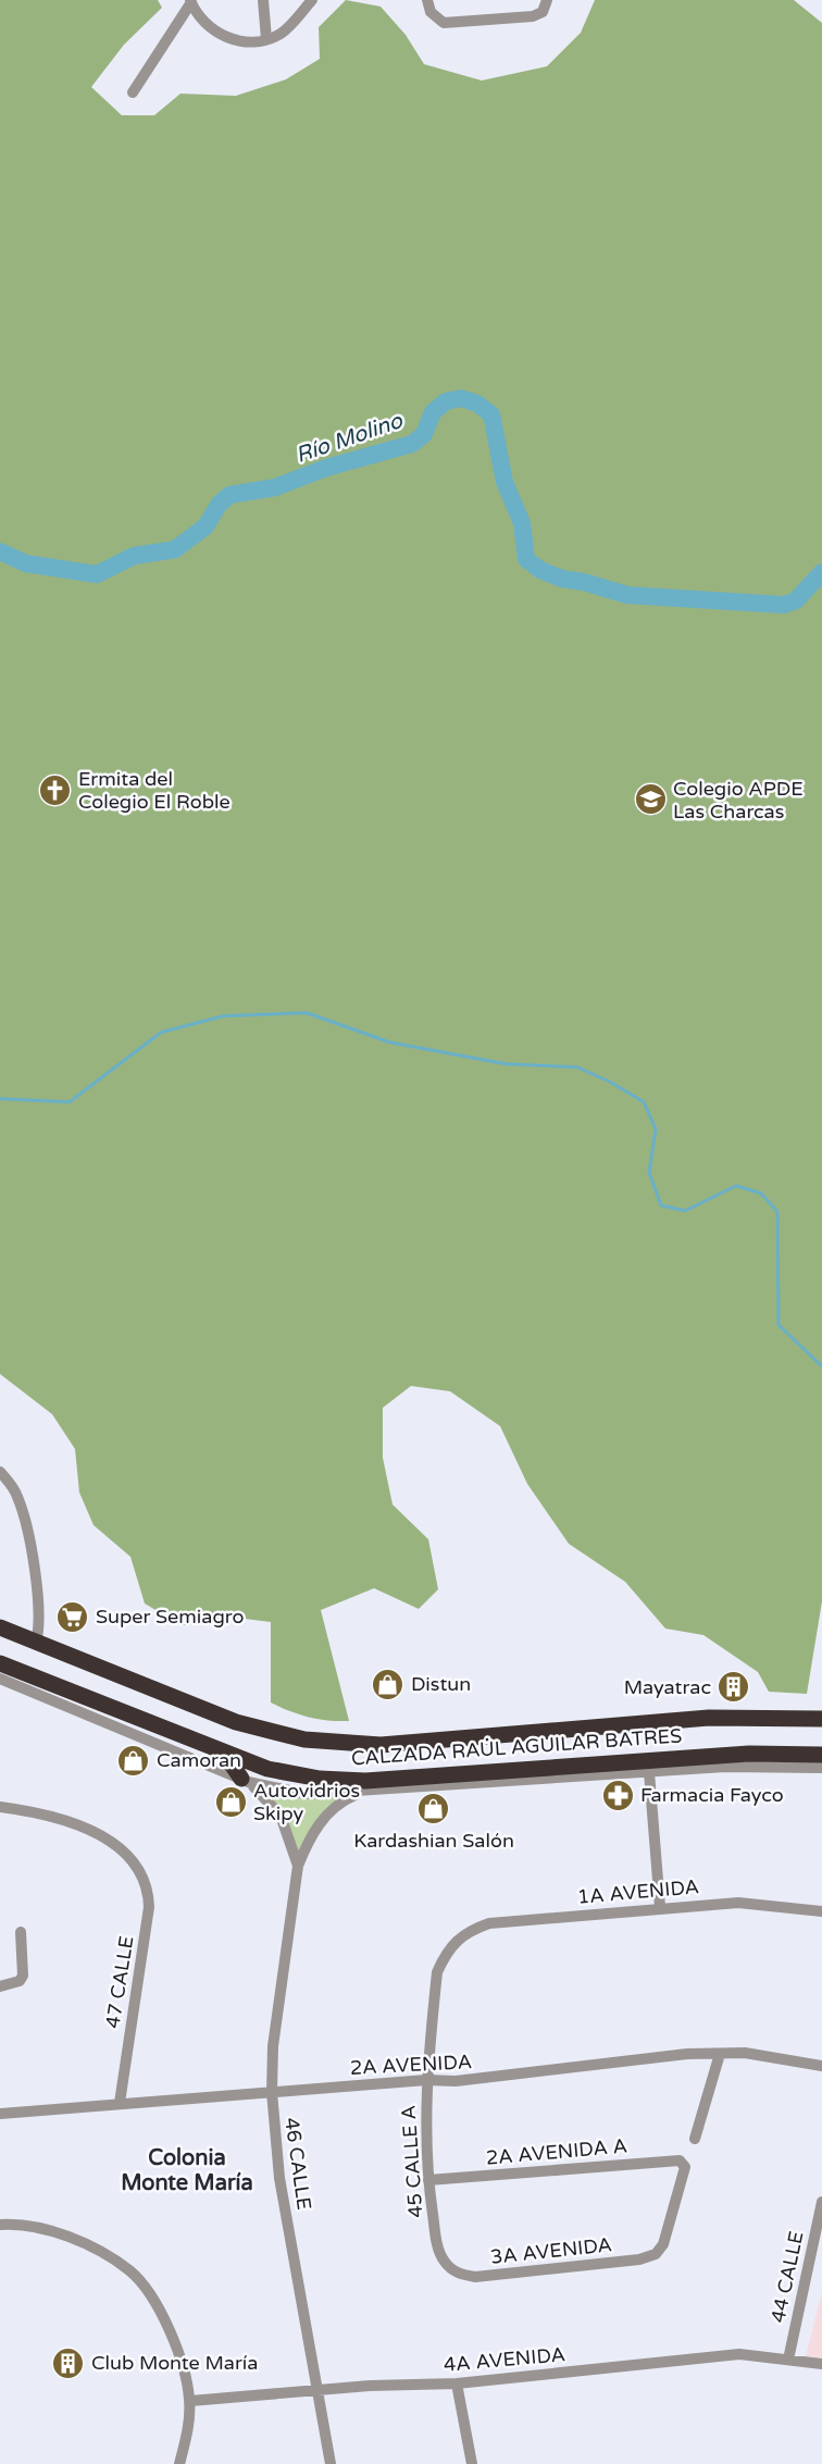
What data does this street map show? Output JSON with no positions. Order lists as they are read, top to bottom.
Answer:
{
  "streets": {
    "highway": ["CALZADA RAÚL AGUILAR BATRES"],
    "street": [
      "1A AVENIDA",
      "47 CALLE",
      "2A AVENIDA",
      "2A AVENIDA A",
      "45 CALLE A",
      "46 CALLE",
      "3A AVENIDA",
      "44 CALLE",
      "4A AVENIDA"
    ]
  },
  "crossings": [
    ["1A AVENIDA", "45 CALLE A"],
    ["47 CALLE", "2A AVENIDA"],
    ["2A AVENIDA", "45 CALLE A"],
    ["2A AVENIDA", "46 CALLE"],
    ["2A AVENIDA A", "45 CALLE A"],
    ["2A AVENIDA A", "3A AVENIDA"],
    ["45 CALLE A", "3A AVENIDA"],
    ["46 CALLE", "4A AVENIDA"],
    ["44 CALLE", "4A AVENIDA"]
  ],
  "districts": ["Colonia Monte María"],
  "water": ["Río Molino"],
  "places": {
    "church": ["Ermita del Colegio El Roble"],
    "school or university": ["Colegio APDE Las Charcas"],
    "supermarket": ["Super Semiagro"],
    "shop": [
      "Distun",
      "Camoran",
      "Autovidrios Skipy",
      "Kardashian Salón"
    ],
    "building": ["Mayatrac", "Club Monte María"],
    "pharmacy": ["Farmacia Fayco"]
  }
}
